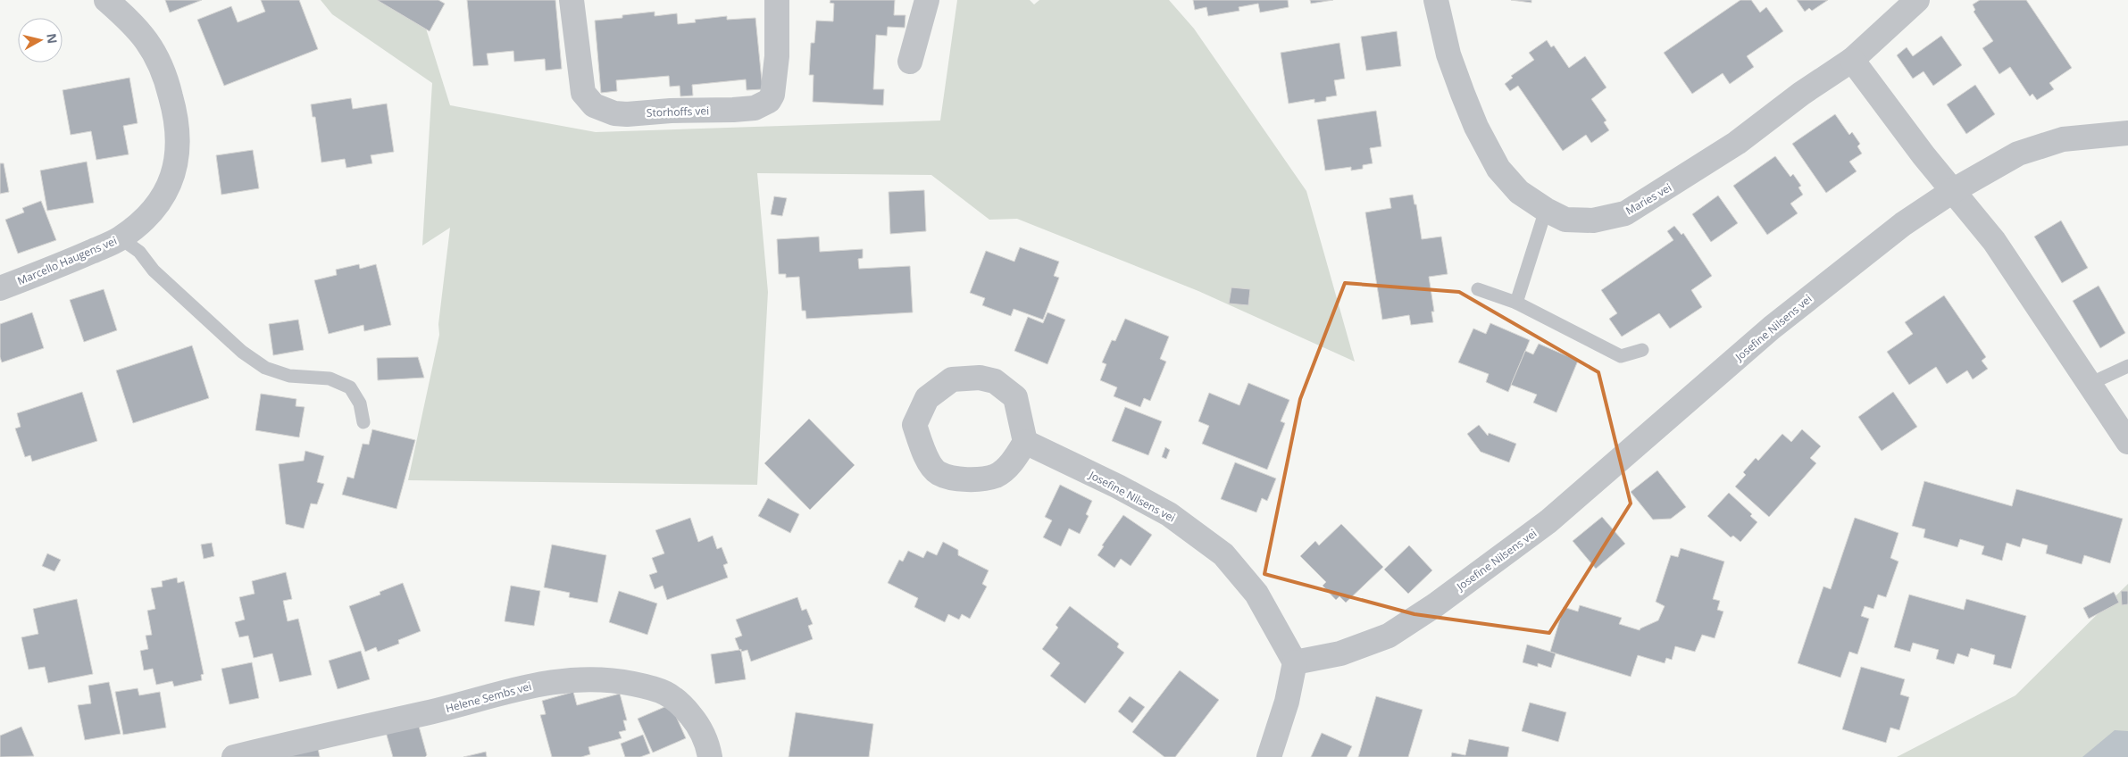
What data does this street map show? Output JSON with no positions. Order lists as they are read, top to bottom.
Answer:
{
  "streets": {
    "street": [
      "Storhoffs vei",
      "Maries vei",
      "Marcello Haugens vei",
      "Josefine Nilsens vei",
      "Helene Sembs vei"
    ]
  },
  "north": "right"
}
